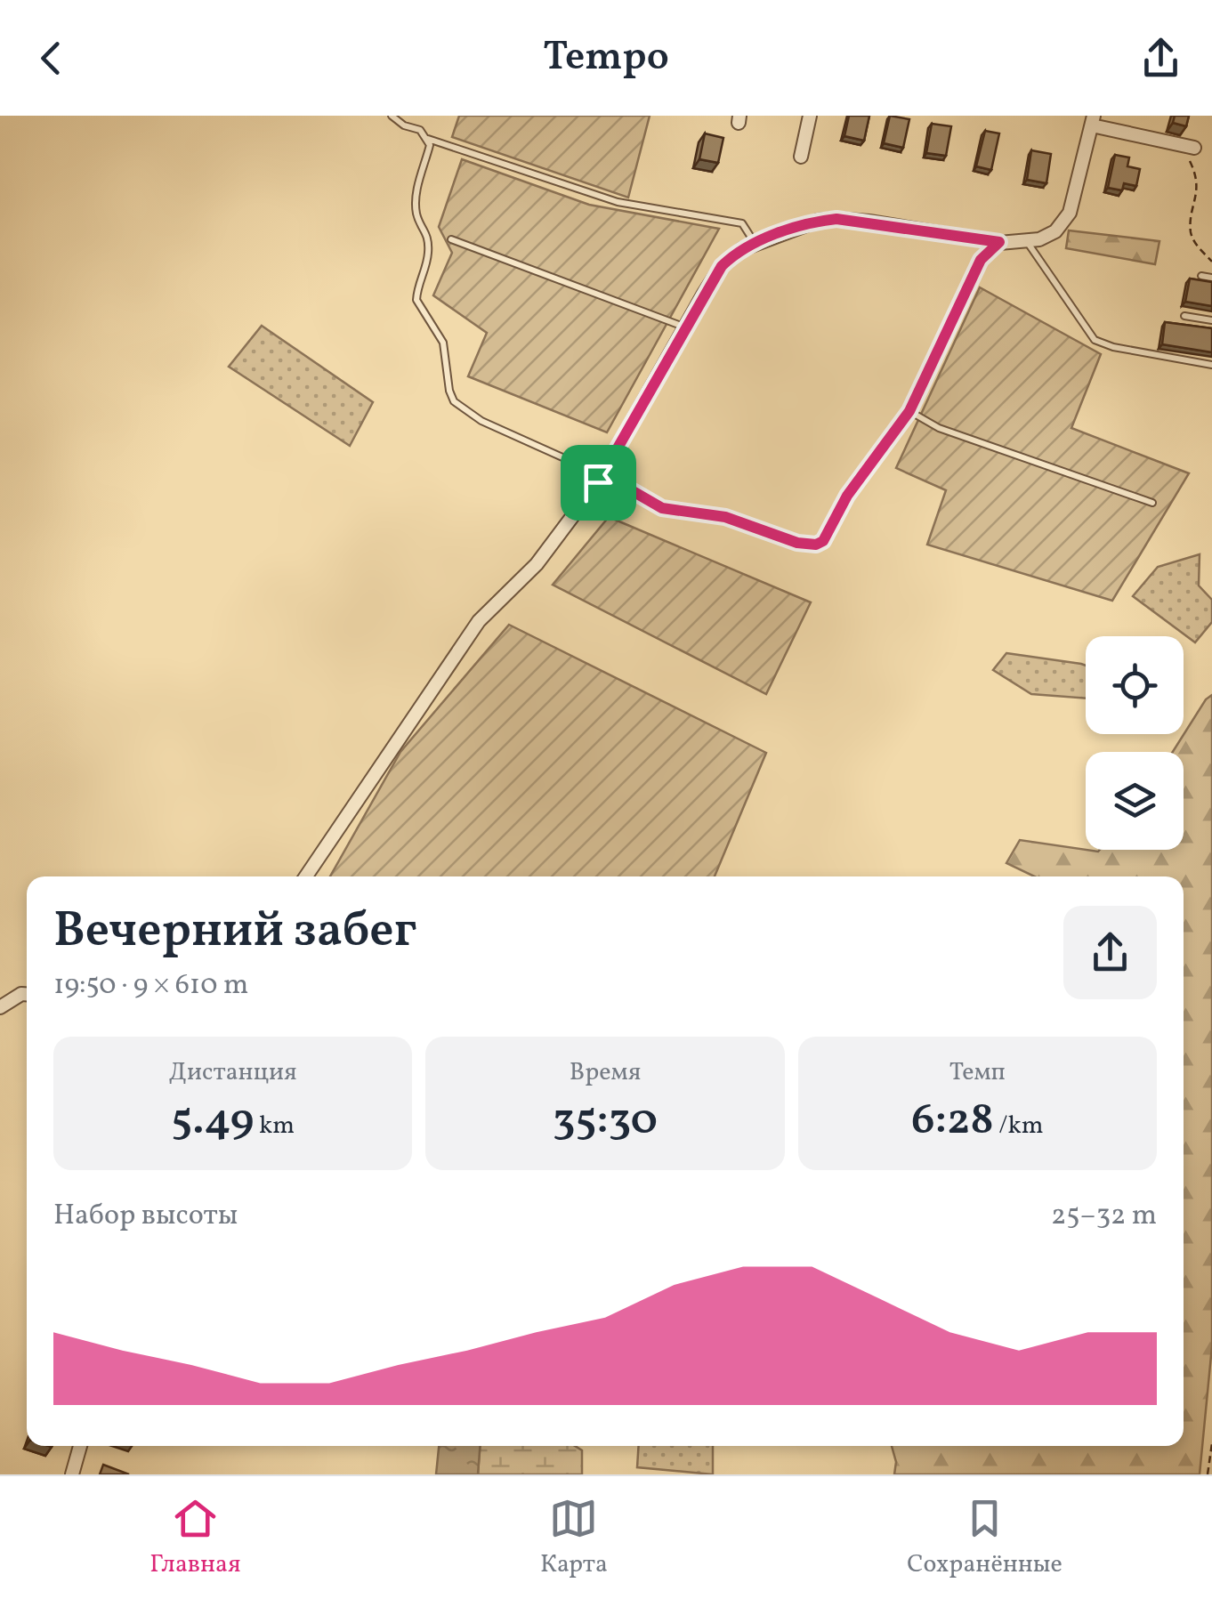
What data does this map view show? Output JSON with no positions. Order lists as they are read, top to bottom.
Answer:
{
  "page": {
    "header": "Tempo",
    "heading": ["Вечерний забег", "19:50 · 9 × 610 m"],
    "stats": [
      ["Дистанция", "5.49 km"],
      ["Время", "35:30"],
      ["Темп", "6:28 /km"]
    ],
    "chart": ["Набор высоты", "25–32 m"],
    "tabs": ["Главная", "Карта", "Сохранённые"]
  }
}
